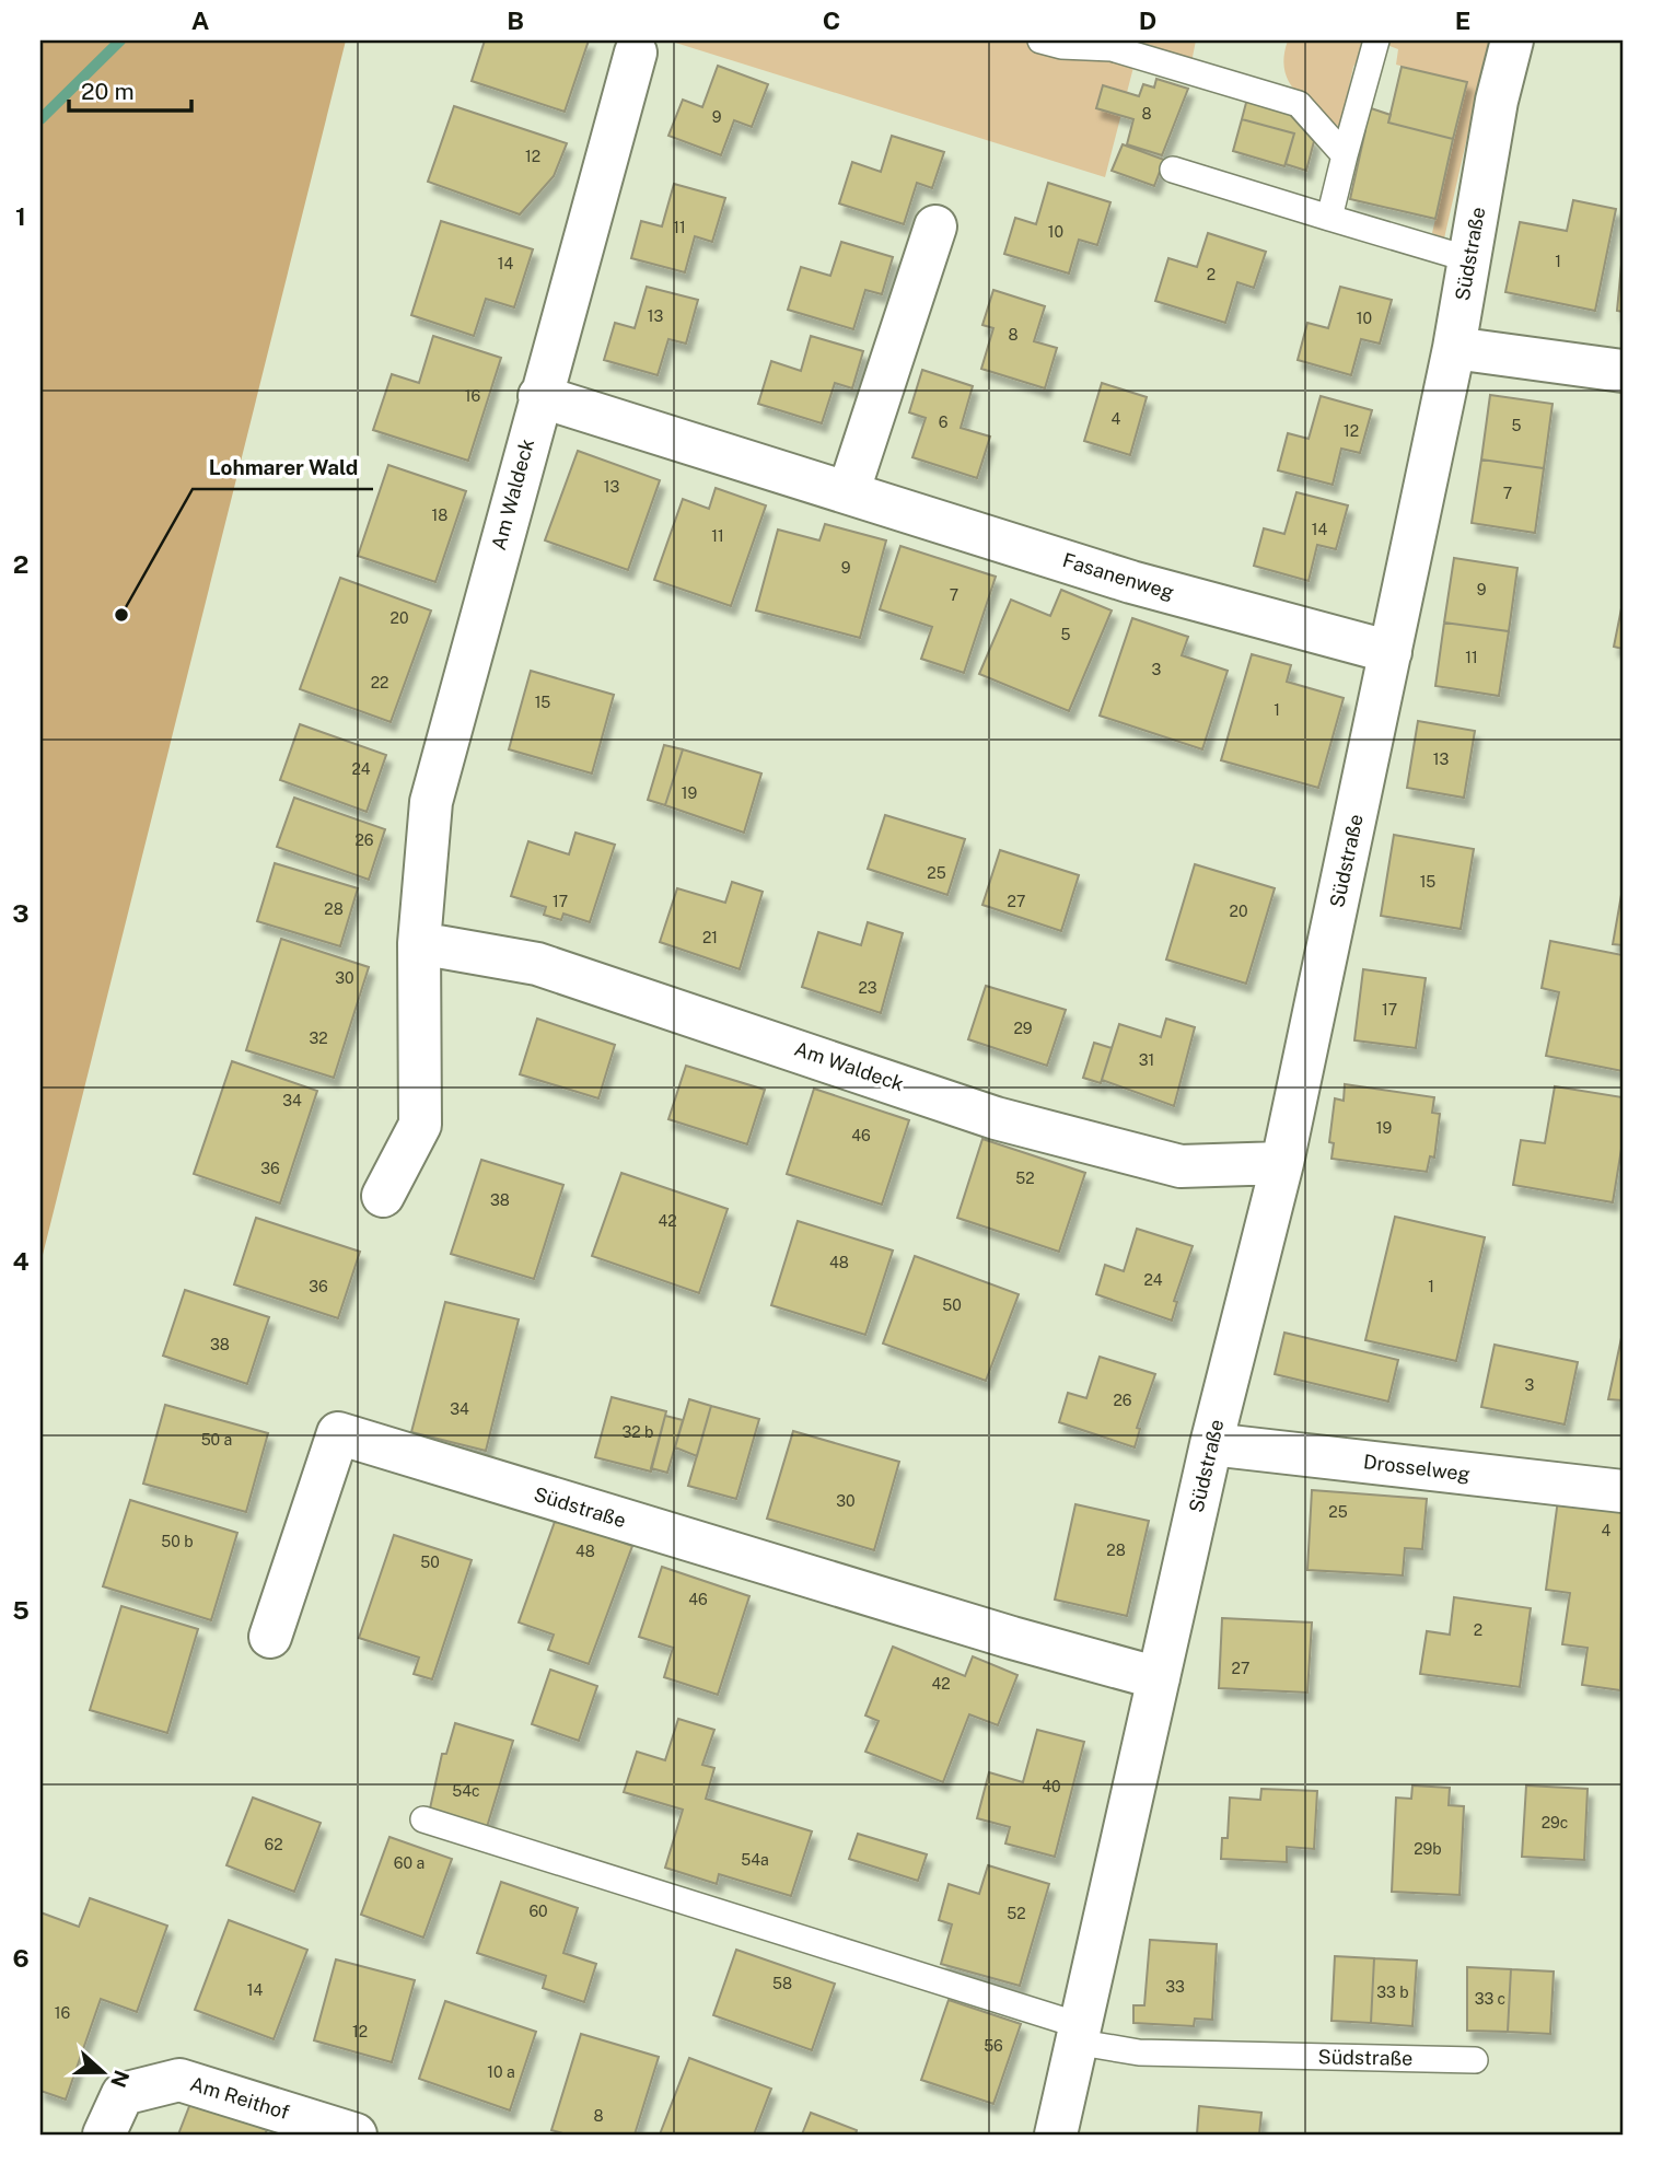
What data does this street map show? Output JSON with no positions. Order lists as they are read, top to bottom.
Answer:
{
  "streets": {
    "street": [
      "Südstraße",
      "Am Waldeck",
      "Fasanenweg",
      "Drosselweg",
      "Am Reithof"
    ]
  },
  "crossings": [
    ["Südstraße", "Am Waldeck"],
    ["Südstraße", "Fasanenweg"],
    ["Südstraße", "Drosselweg"],
    ["Am Waldeck", "Fasanenweg"]
  ],
  "places": ["Lohmarer Wald"],
  "house_numbers": [
    "8",
    "9",
    "12",
    "11",
    "10",
    "1",
    "14",
    "2",
    "13",
    "10",
    "8",
    "16",
    "4",
    "6",
    "5",
    "12",
    "13",
    "7",
    "18",
    "14",
    "11",
    "9",
    "9",
    "7",
    "20",
    "5",
    "11",
    "3",
    "22",
    "15",
    "1",
    "13",
    "24",
    "19",
    "26",
    "25",
    "15",
    "17",
    "27",
    "28",
    "20",
    "21",
    "30",
    "23",
    "17",
    "29",
    "32",
    "31",
    "34",
    "19",
    "46",
    "36",
    "52",
    "38",
    "42",
    "48",
    "24",
    "36",
    "1",
    "50",
    "38",
    "3",
    "26",
    "34",
    "32 b",
    "50 a",
    "30",
    "25",
    "4",
    "50 b",
    "28",
    "48",
    "50",
    "46",
    "2",
    "27",
    "42",
    "40",
    "54c",
    "29c",
    "62",
    "29b",
    "54a",
    "60 a",
    "60",
    "52",
    "58",
    "33",
    "14",
    "33 b",
    "33 c",
    "16",
    "12",
    "56",
    "10 a",
    "8"
  ],
  "scale_bar": "20 m",
  "north": "right",
  "grid": {
    "columns": [
      "A",
      "B",
      "C",
      "D",
      "E"
    ],
    "rows": [
      "1",
      "2",
      "3",
      "4",
      "5",
      "6"
    ]
  }
}
